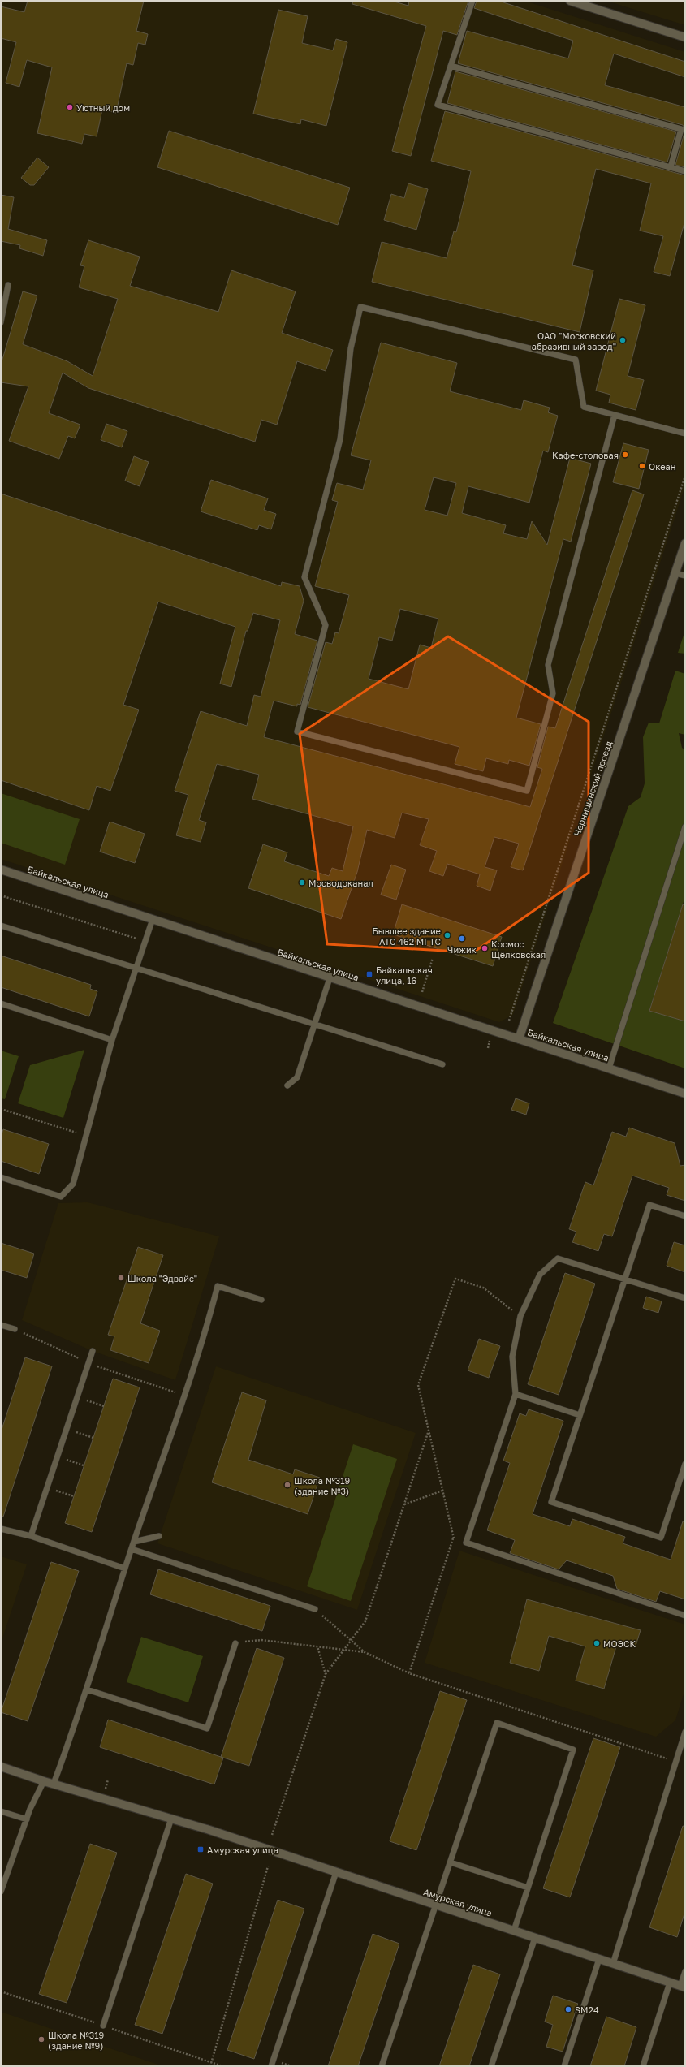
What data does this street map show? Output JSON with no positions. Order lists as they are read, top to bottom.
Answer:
{
  "streets": {
    "street": ["Черницынский проезд", "Байкальская улица", "Амурская улица"]
  },
  "crossings": [
    ["Черницынский проезд", "Байкальская улица"]
  ],
  "places": {
    "other": [
      "Уютный дом",
      "ОАО \"Московский абразивный завод\"",
      "Кафе-столовая",
      "Океан",
      "Мосводоканал",
      "Бывшее здание АТС 462 МГТС",
      "Чижик",
      "Космос Щёлковская",
      "Школа \"Эдвайс\"",
      "Школа №319 (здание №3)",
      "МОЭСК",
      "SM24",
      "Школа №319 (здание №9)"
    ],
    "transit": ["Байкальская улица, 16", "Амурская улица"]
  }
}
